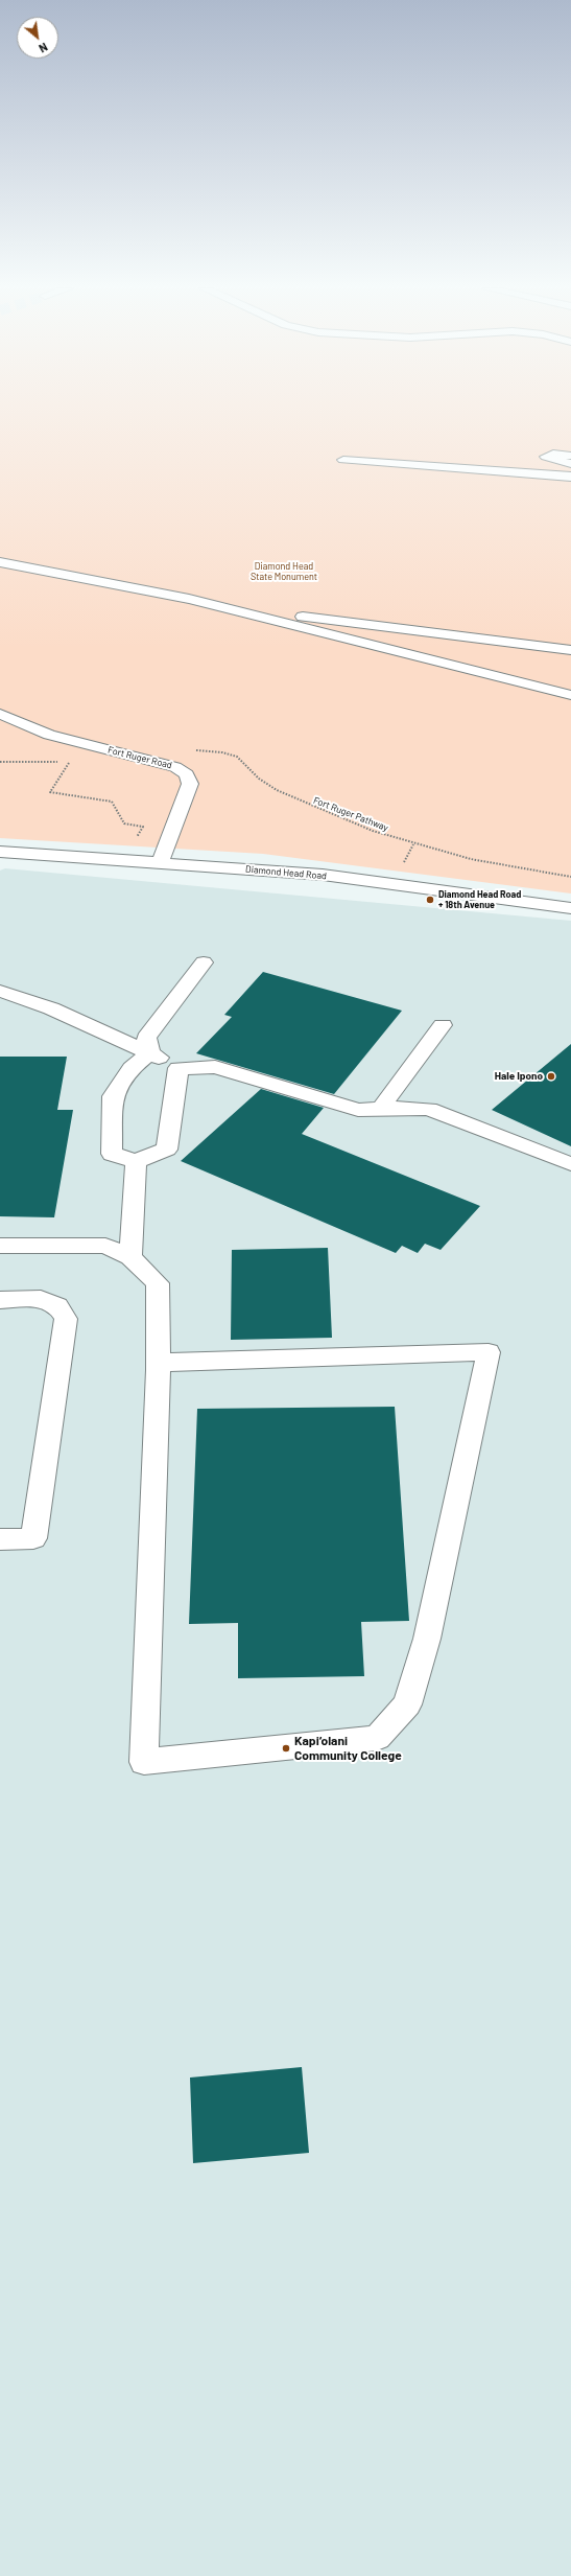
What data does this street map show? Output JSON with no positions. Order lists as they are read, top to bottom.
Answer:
{
  "streets": {
    "street": ["Fort Ruger Road", "Diamond Head Road"],
    "path": ["Fort Ruger Pathway"]
  },
  "crossings": [
    ["Fort Ruger Road", "Diamond Head Road"]
  ],
  "parks": ["Diamond Head State Monument"],
  "places": ["Diamond Head Road + 18th Avenue", "Hale Ipono", "Kapi‘olani Community College"],
  "north": "bottom right"
}
